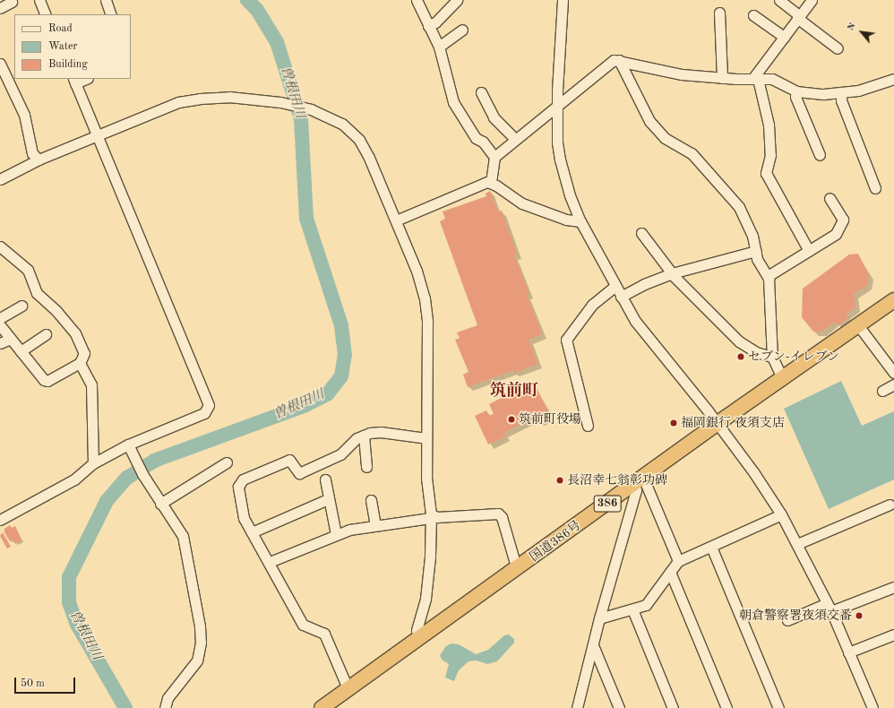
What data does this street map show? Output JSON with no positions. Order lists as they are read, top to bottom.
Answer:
{
  "streets": {
    "highway": ["386", "国道386号"]
  },
  "districts": ["筑前町"],
  "water": ["曽根田川"],
  "places": [
    "セブン-イレブン",
    "筑前町役場",
    "福岡銀行 夜須支店",
    "長沼幸七翁彰功碑",
    "朝倉警察署夜須交番"
  ],
  "legend": ["Road", "Water", "Building"],
  "scale_bar": "50 m",
  "north": "top left"
}
